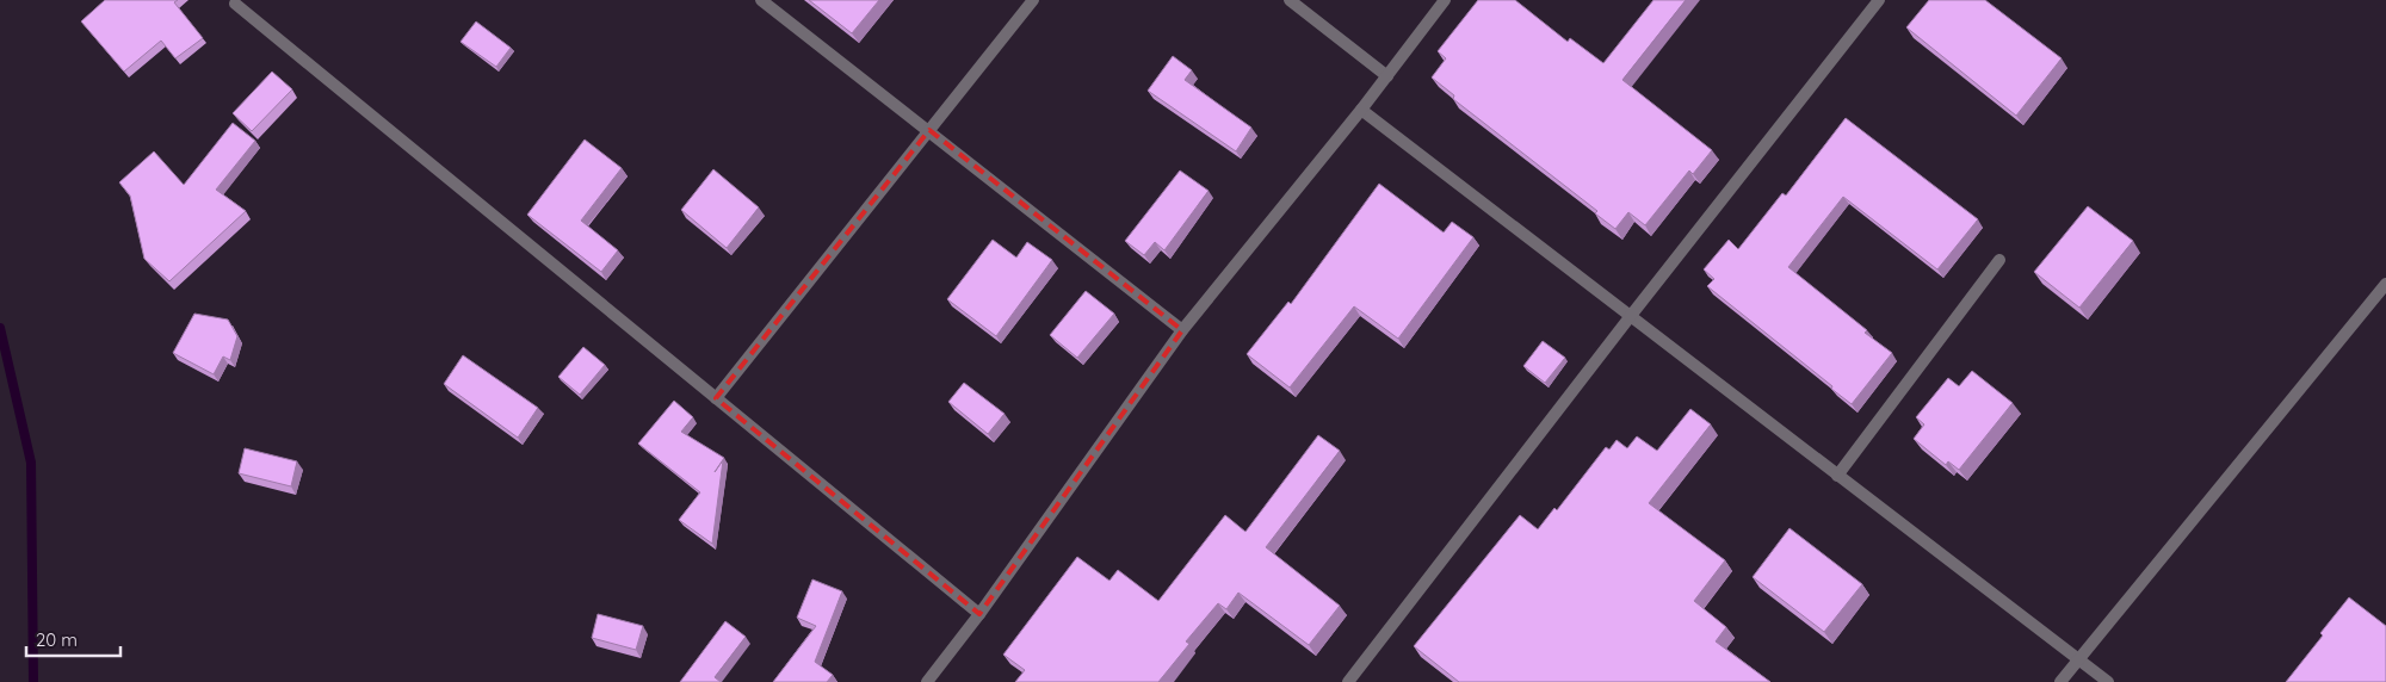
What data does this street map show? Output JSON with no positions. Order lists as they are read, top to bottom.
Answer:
{
  "scale_bar": "20 m"
}
